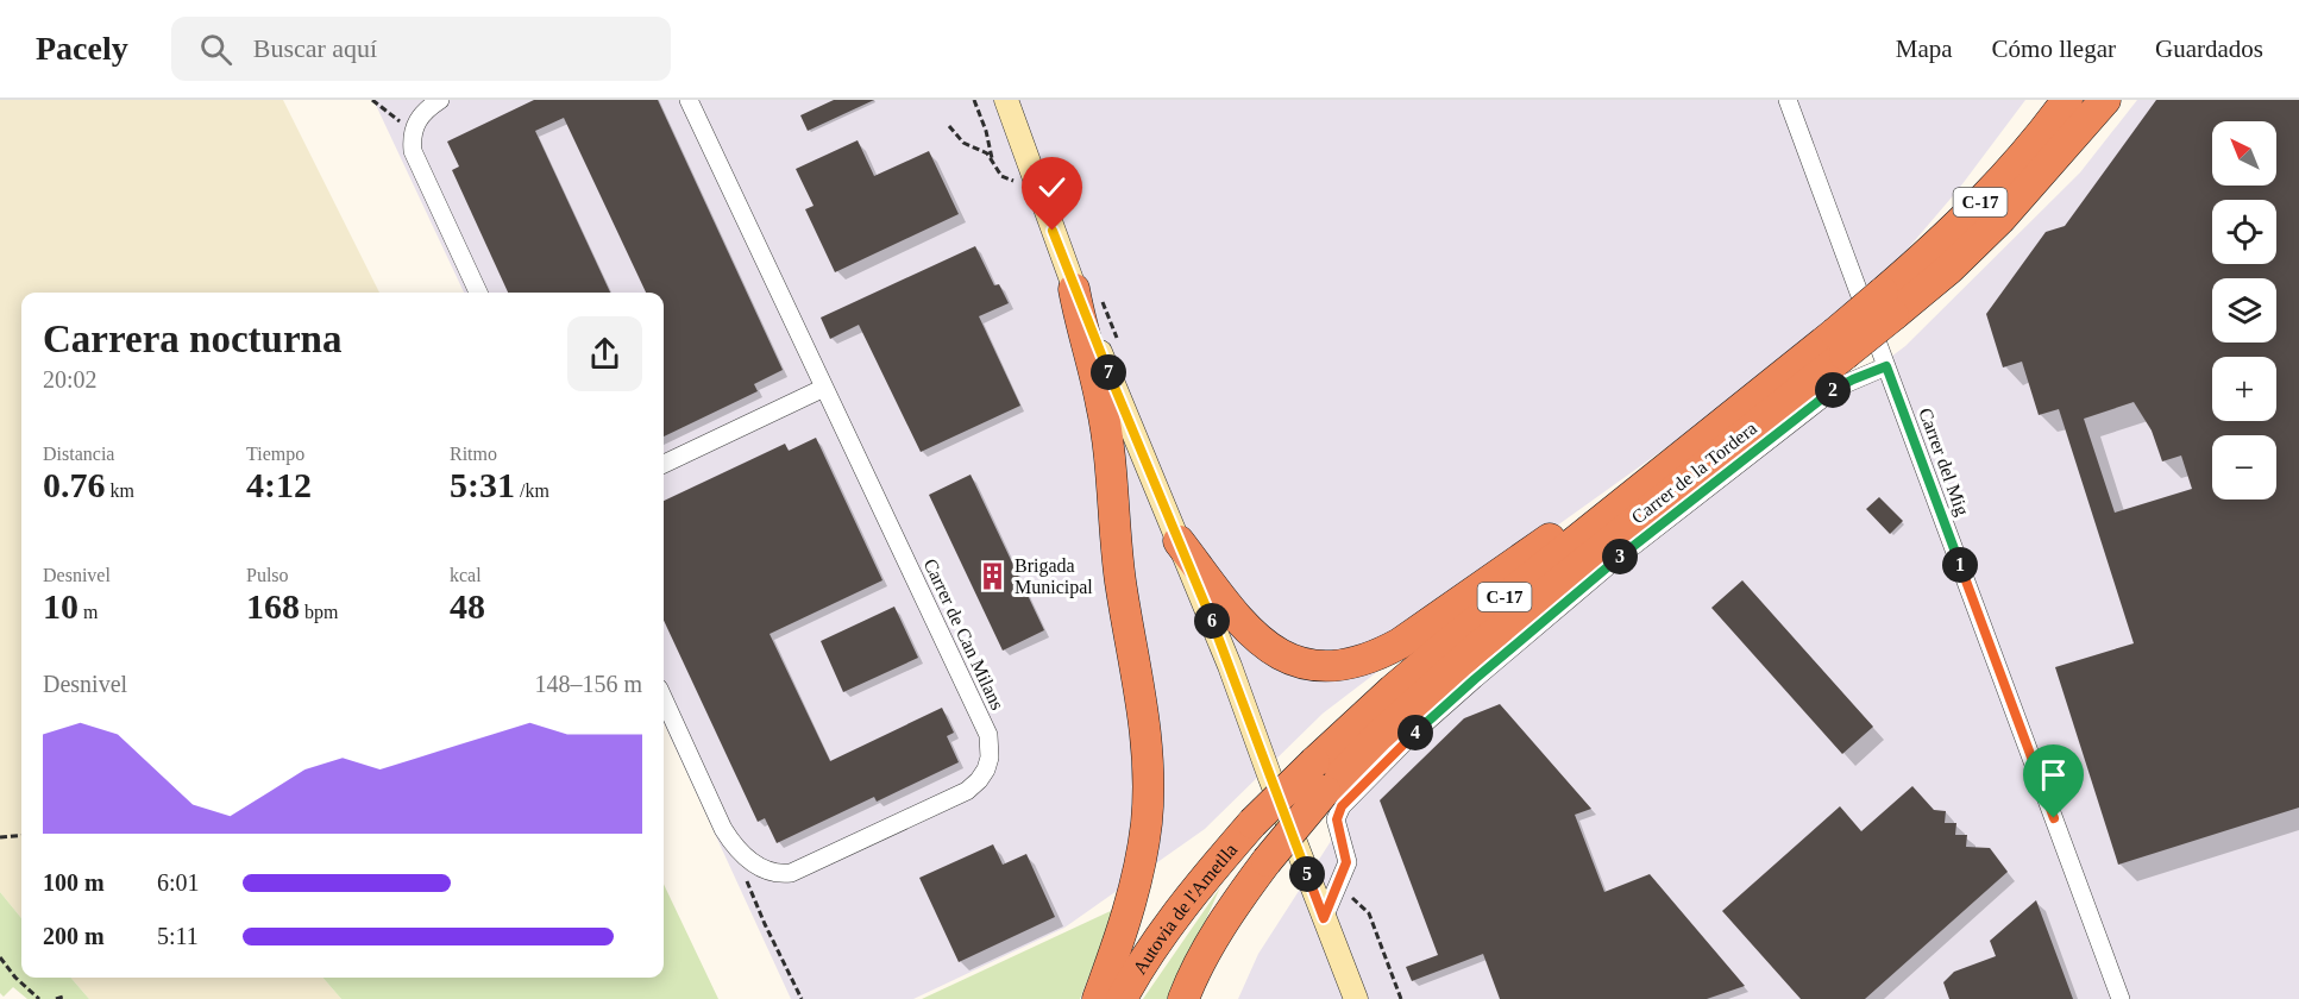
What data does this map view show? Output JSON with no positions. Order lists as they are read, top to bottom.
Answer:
{
  "streets": {
    "highway": ["C-17", "Autovia de l'Ametlla"],
    "street": ["Carrer del Mig", "Carrer de la Tordera", "Carrer de Can Milans"]
  },
  "crossings": [
    ["C-17", "Autovia de l'Ametlla"],
    ["Carrer del Mig", "Carrer de la Tordera"]
  ],
  "places": {
    "building": ["Brigada Municipal"]
  },
  "north": "top left",
  "page": {
    "header": "Pacely",
    "search": "Buscar aquí",
    "nav": ["Mapa", "Cómo llegar", "Guardados"],
    "map_buttons": ["+", "−"],
    "heading": ["Carrera nocturna", "20:02"],
    "pins": [
      "7",
      "2",
      "3",
      "1",
      "6",
      "4",
      "5"
    ],
    "stats": [
      ["Distancia", "0.76 km"],
      ["Tiempo", "4:12"],
      ["Ritmo", "5:31 /km"],
      ["Desnivel", "10 m"],
      ["Pulso", "168 bpm"],
      ["kcal", "48"]
    ],
    "chart": ["Desnivel", "148–156 m"],
    "list": [
      {
        "name": "100 m",
        "note": "6:01"
      },
      {
        "name": "200 m",
        "note": "5:11"
      }
    ]
  }
}
